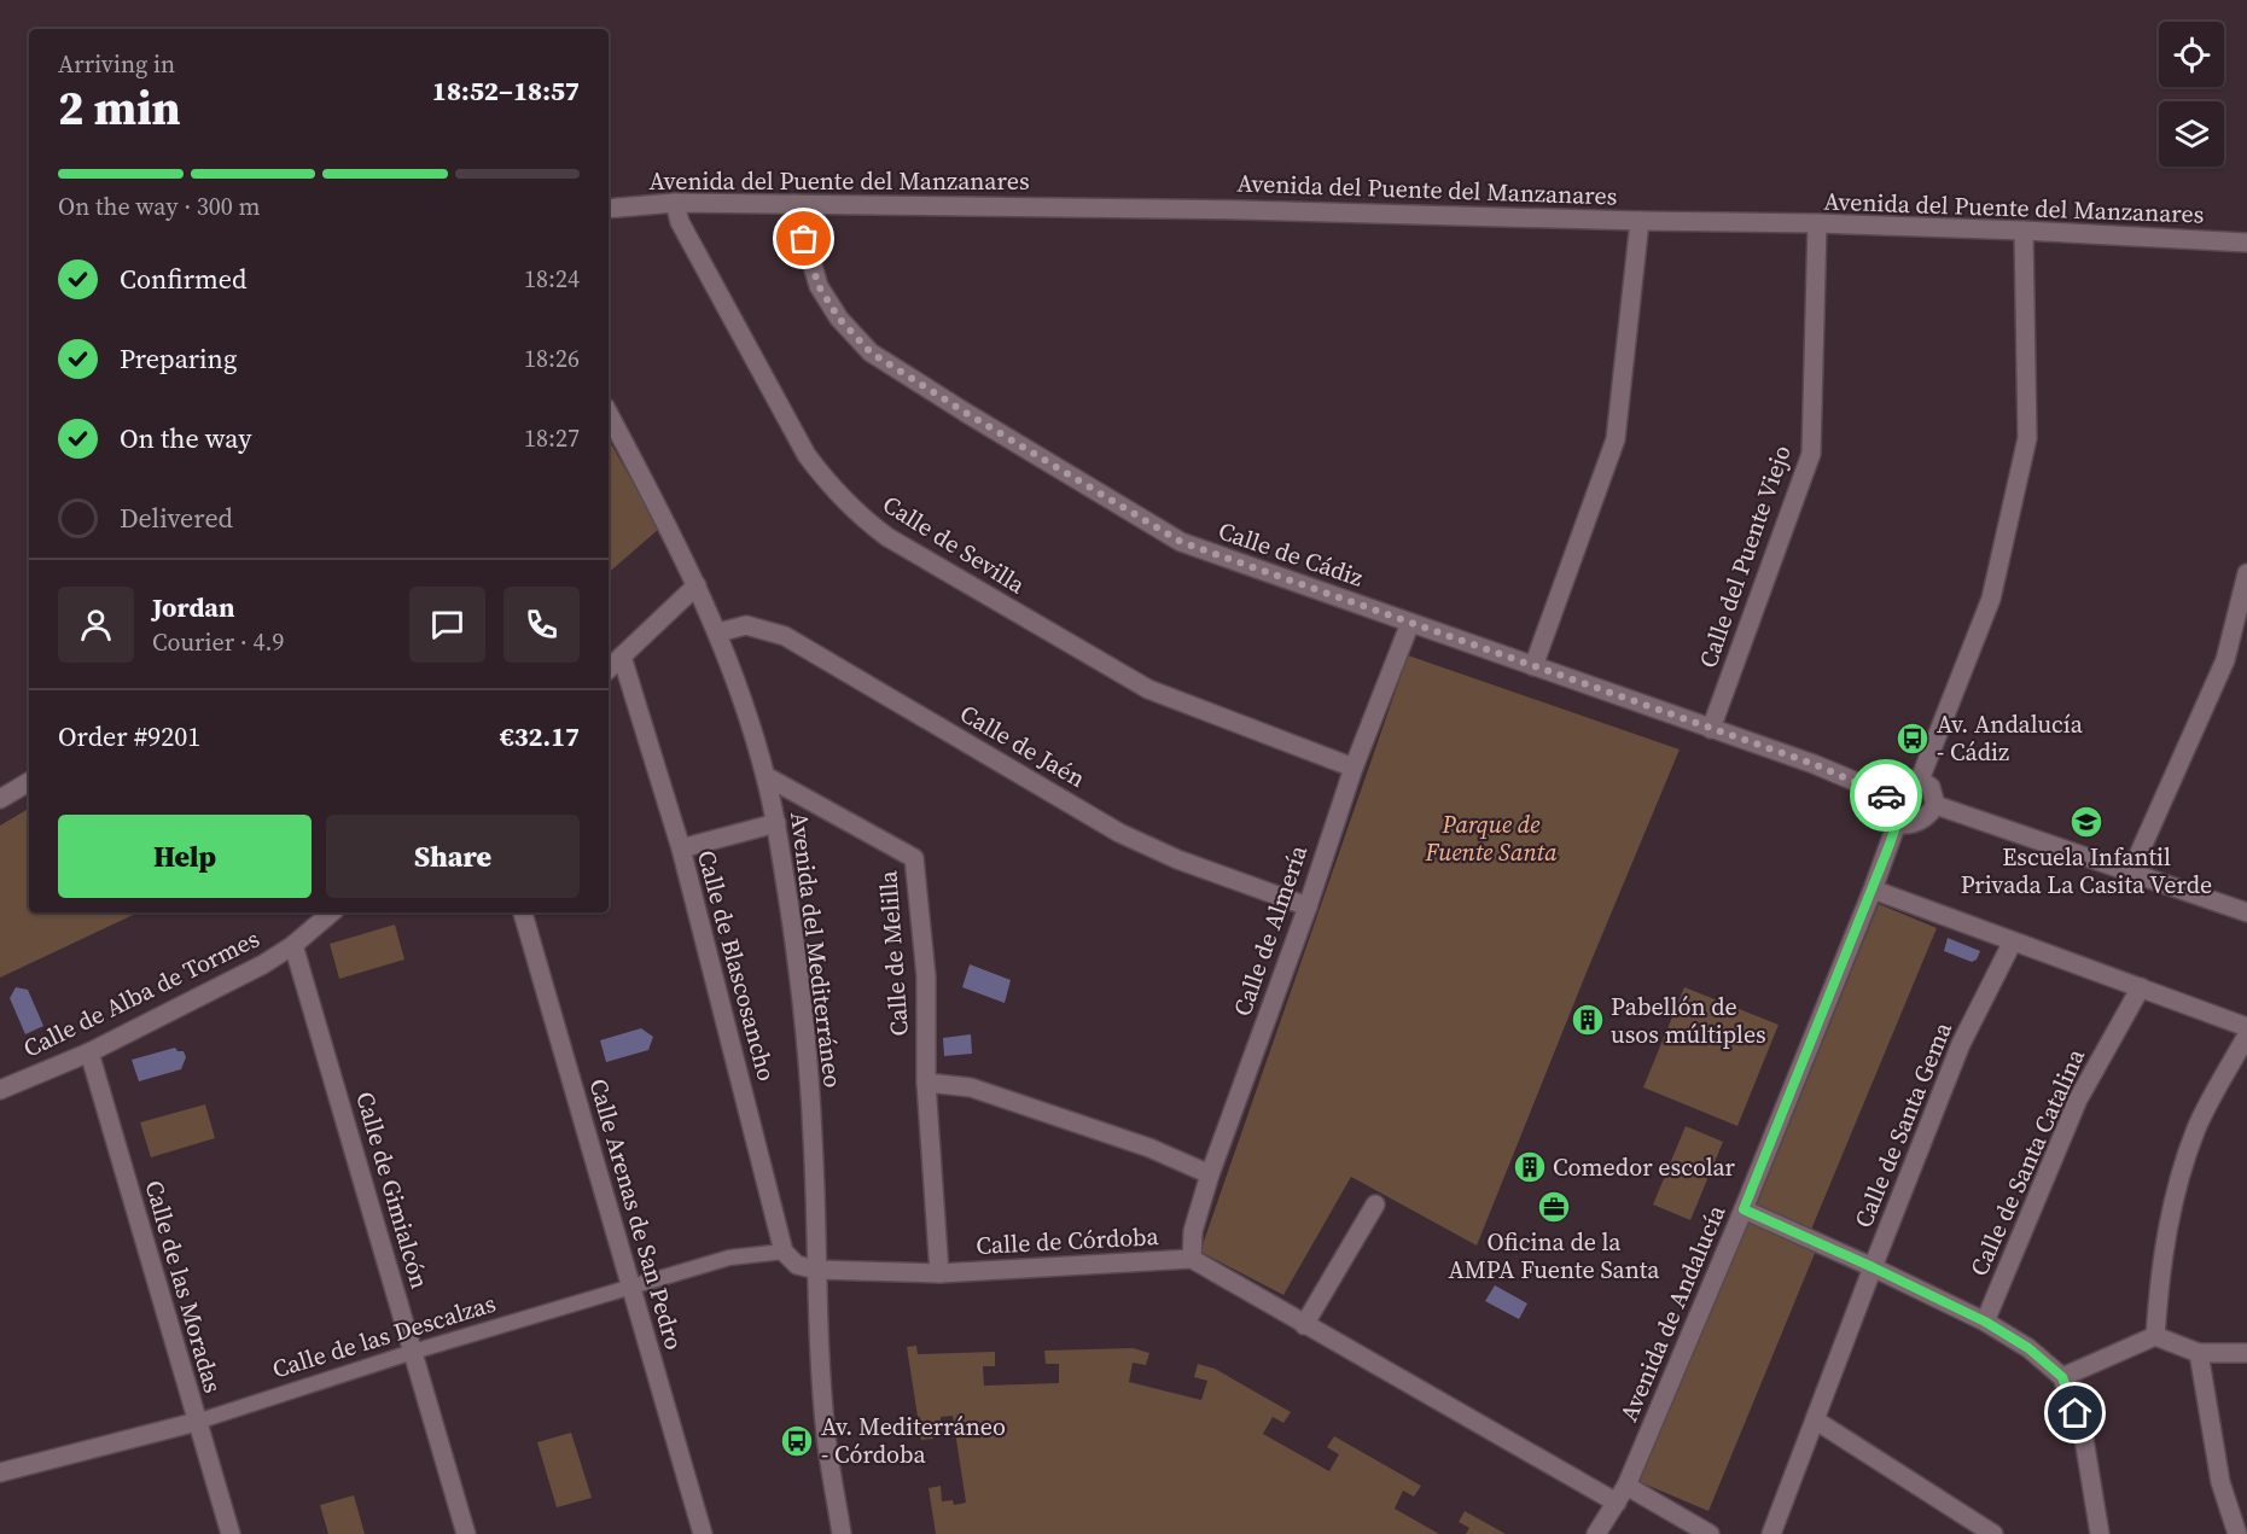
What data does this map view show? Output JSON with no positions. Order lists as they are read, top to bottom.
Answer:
{
  "streets": {
    "street": [
      "Avenida del Puente del Manzanares",
      "Calle de Sevilla",
      "Calle de Cádiz",
      "Calle del Puente Viejo",
      "Calle de Jaén",
      "Calle de Almería",
      "Avenida del Mediterráneo",
      "Calle de Melilla",
      "Calle de Blascosancho",
      "Calle de Alba de Tormes",
      "Calle de Santa Gema",
      "Calle de Santa Catalina",
      "Calle de Gimialcón",
      "Calle Arenas de San Pedro",
      "Calle de Córdoba",
      "Calle de las Moradas",
      "Avenida de Andalucía",
      "Calle de las Descalzas"
    ]
  },
  "crossings": [
    ["Avenida del Puente del Manzanares", "Calle de Sevilla"],
    ["Avenida del Puente del Manzanares", "Calle de Cádiz"],
    ["Avenida del Puente del Manzanares", "Calle del Puente Viejo"],
    ["Calle de Sevilla", "Calle de Almería"],
    ["Calle de Cádiz", "Calle del Puente Viejo"],
    ["Calle de Cádiz", "Calle de Almería"],
    ["Calle de Cádiz", "Avenida de Andalucía"],
    ["Calle de Jaén", "Calle de Almería"],
    ["Calle de Jaén", "Avenida del Mediterráneo"],
    ["Calle de Almería", "Calle de Córdoba"],
    ["Avenida del Mediterráneo", "Calle de Melilla"],
    ["Avenida del Mediterráneo", "Calle de Córdoba"],
    ["Calle de Melilla", "Calle de Córdoba"],
    ["Calle de Blascosancho", "Calle de las Descalzas"],
    ["Calle de Alba de Tormes", "Calle de Gimialcón"],
    ["Calle de Alba de Tormes", "Calle de las Moradas"],
    ["Calle de Gimialcón", "Calle de las Descalzas"],
    ["Calle Arenas de San Pedro", "Calle de las Descalzas"],
    ["Calle de Córdoba", "Avenida de Andalucía"],
    ["Calle de las Moradas", "Calle de las Descalzas"]
  ],
  "parks": ["Parque de Fuente Santa"],
  "places": {
    "bus stop": ["Av. Andalucía - Cádiz", "Av. Mediterráneo - Córdoba"],
    "school or university": ["Escuela Infantil Privada La Casita Verde"],
    "building": ["Pabellón de usos múltiples", "Comedor escolar"],
    "office": ["Oficina de la AMPA Fuente Santa"]
  },
  "page": {
    "heading": ["2 min", "Arriving in", "18:52–18:57"],
    "panel": [
      "Jordan",
      "Courier · 4.9",
      "Order #9201",
      "€32.17"
    ],
    "bar": "On the way · 300 m",
    "list": [
      ["Confirmed", "18:24"],
      ["Preparing", "18:26"],
      ["On the way", "18:27"],
      "Delivered"
    ],
    "buttons": ["Help", "Share"]
  }
}
